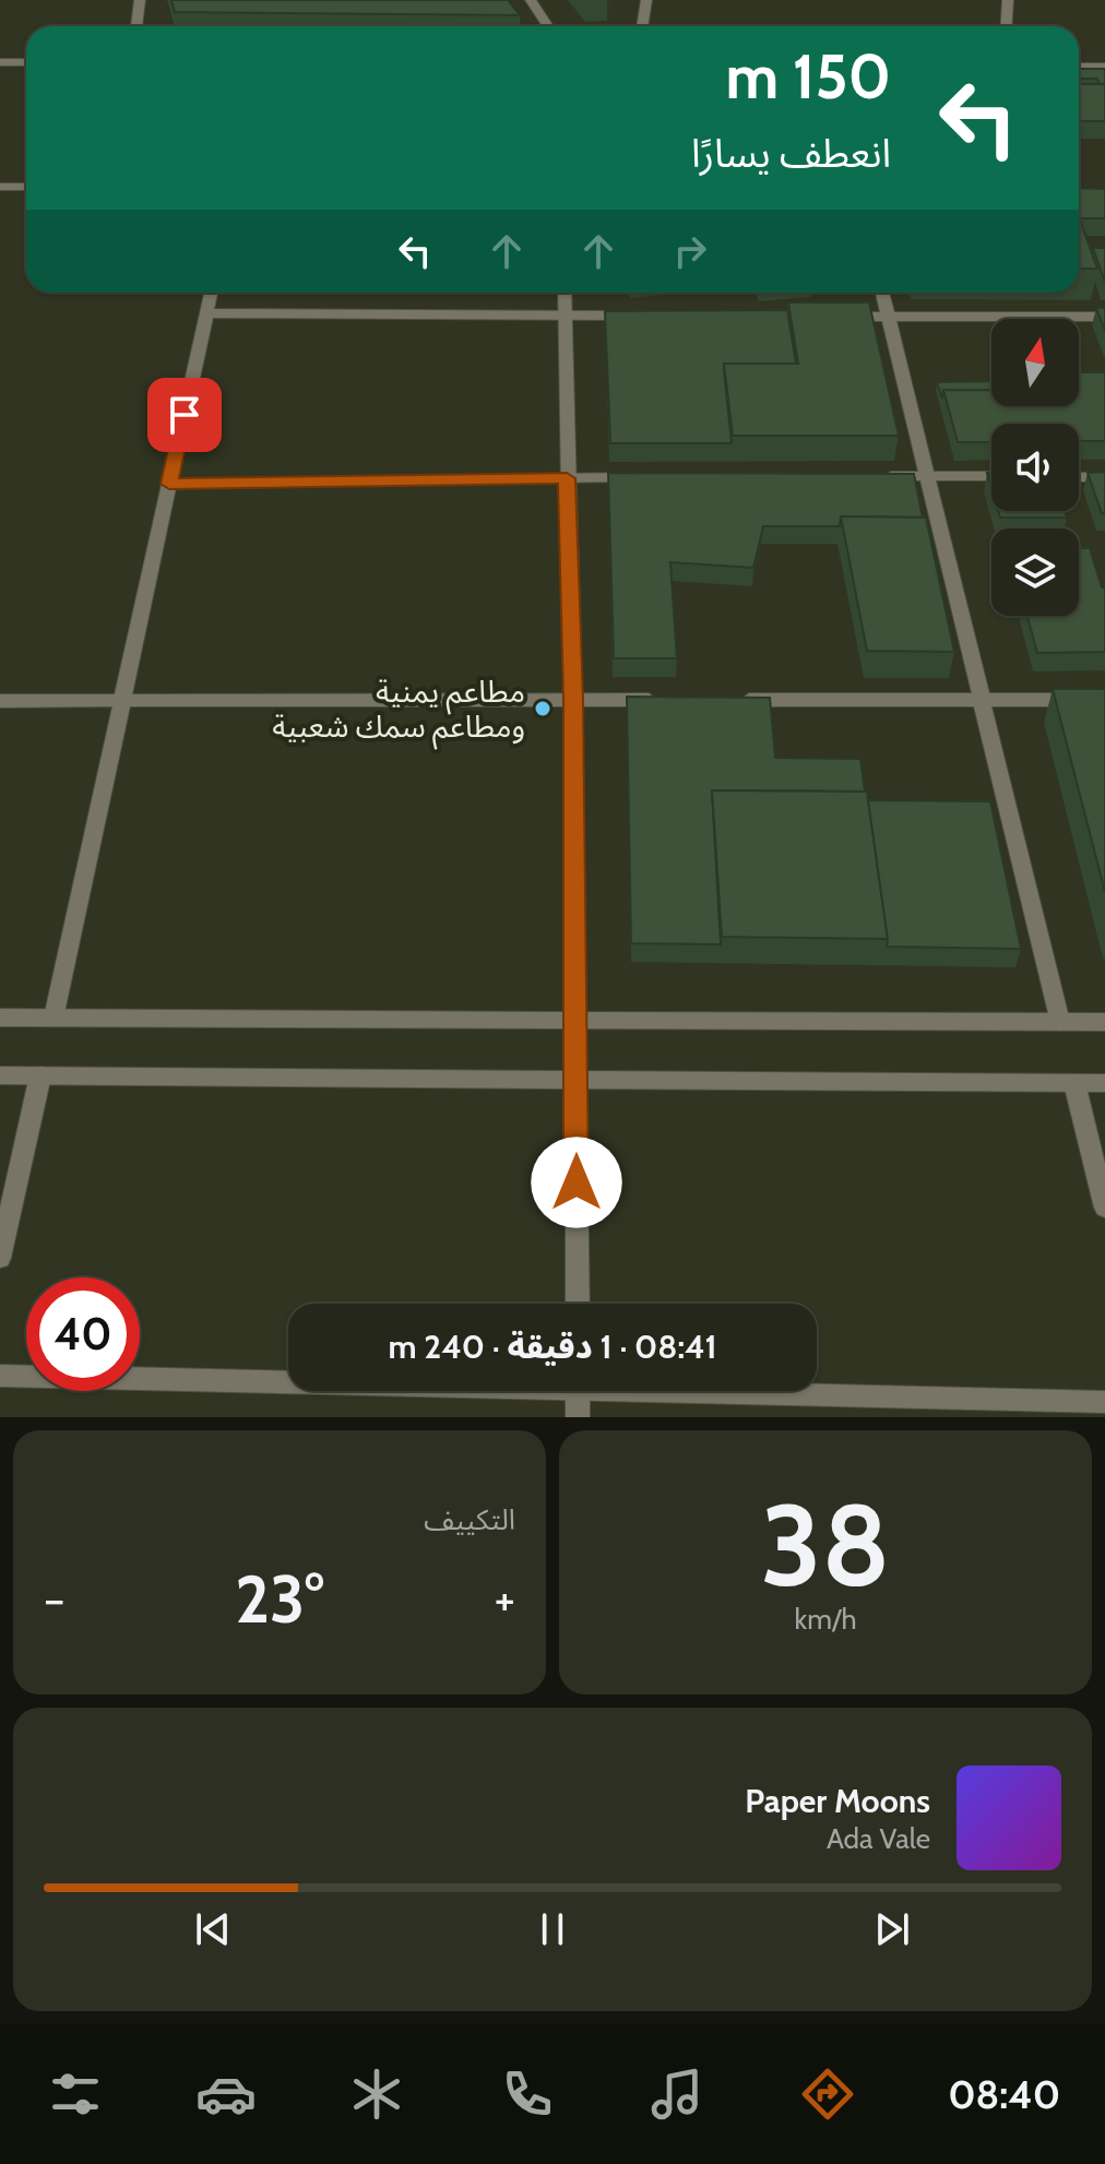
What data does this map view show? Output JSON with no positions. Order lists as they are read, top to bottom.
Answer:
{
  "places": ["مطاعم يمنية ومطاعم سمك شعبية"],
  "north": "top",
  "page": {
    "turn": ["150 m", "انعطف يسارًا"],
    "limit": "40",
    "trip": "08:41 · 1 دقيقة · 240 m",
    "tile": [
      ["38", "km/h"],
      "التكييف"
    ],
    "heat": ["−", "23°", "+"],
    "song": ["Paper Moons", "Ada Vale"],
    "tabs": "08:40"
  }
}
